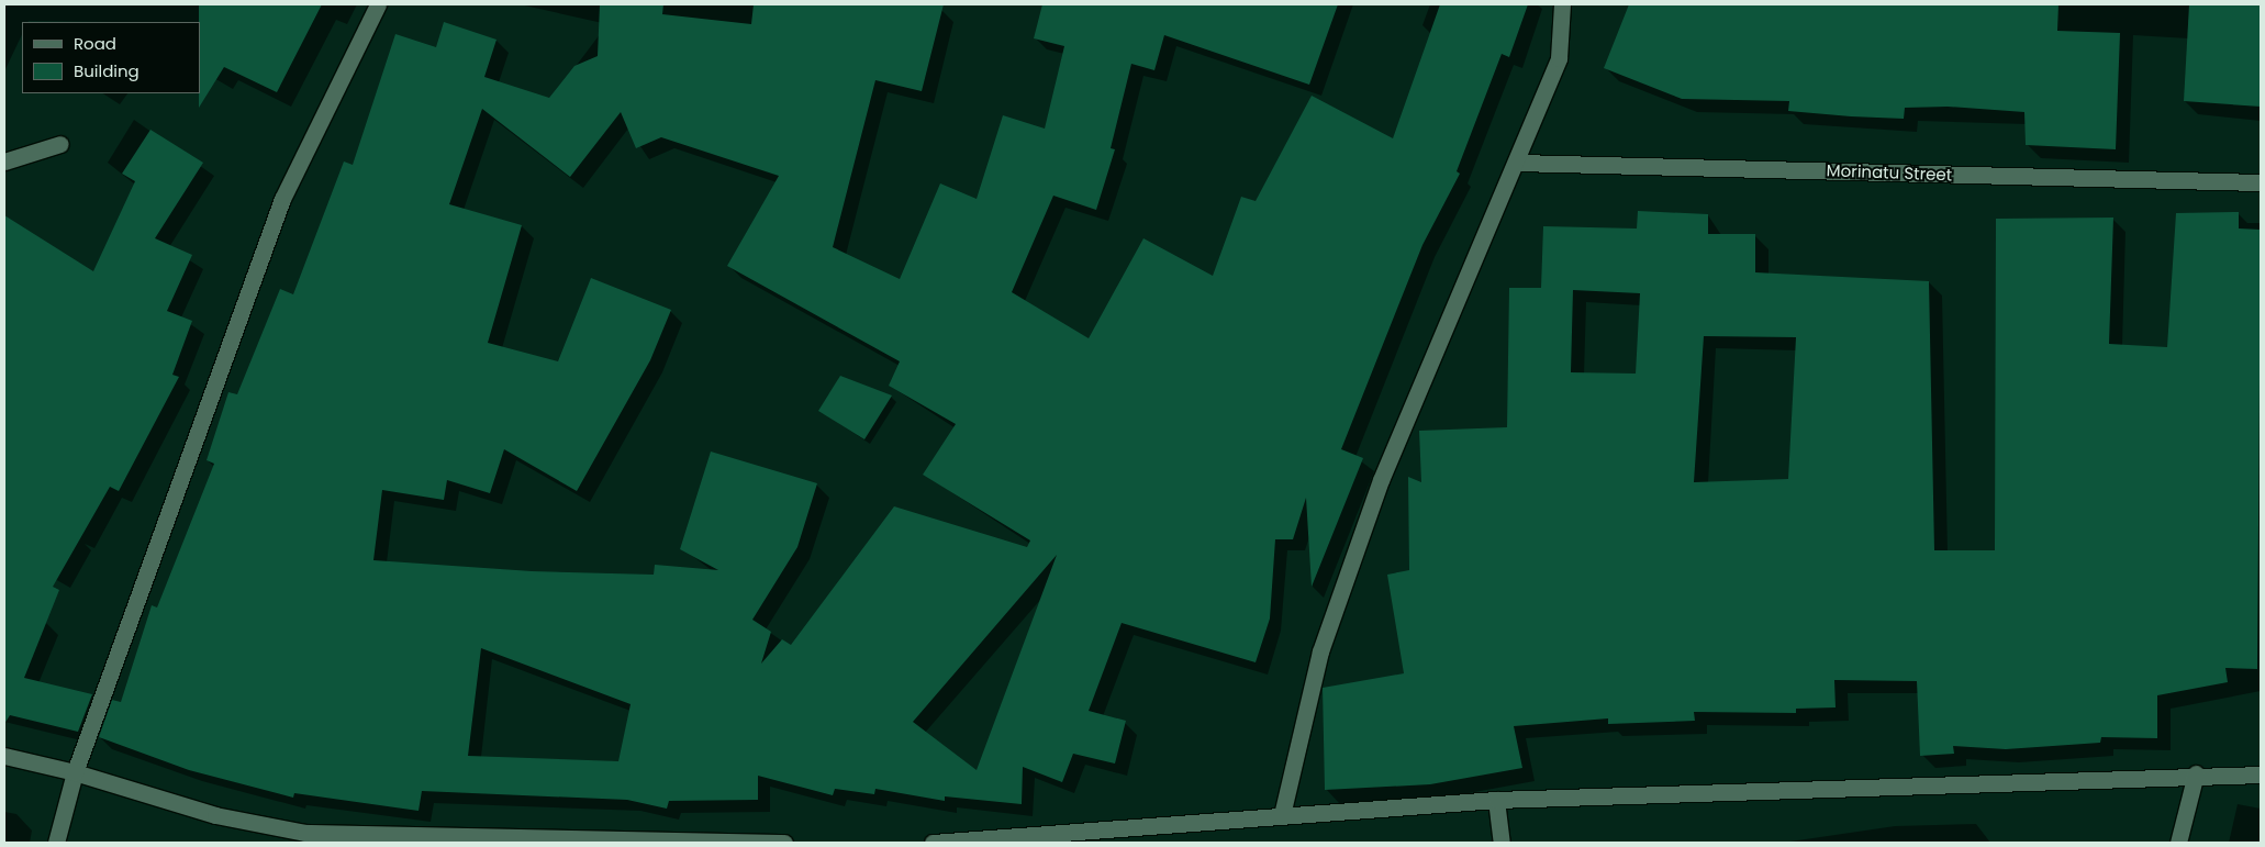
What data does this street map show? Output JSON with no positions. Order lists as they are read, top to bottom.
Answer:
{
  "streets": {
    "street": ["Morinatu Street"]
  },
  "legend": ["Road", "Building"]
}
